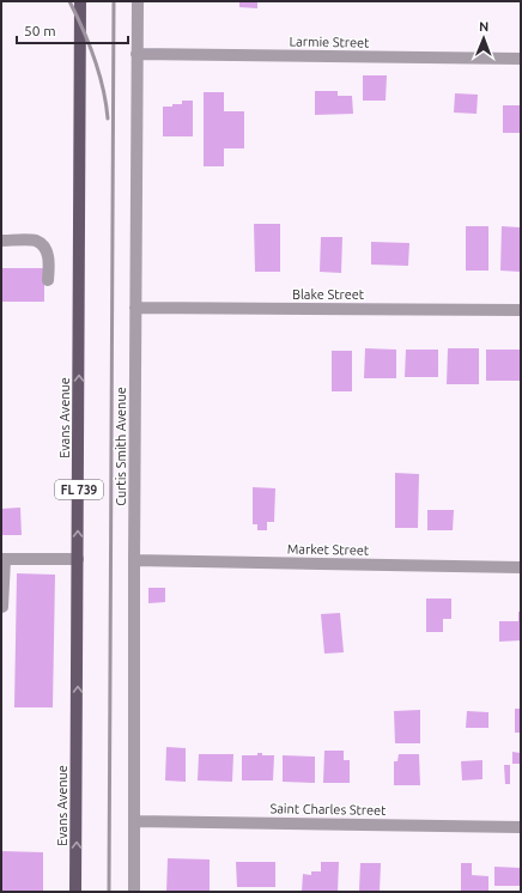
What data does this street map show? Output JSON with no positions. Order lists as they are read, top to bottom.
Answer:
{
  "streets": {
    "main road": ["Evans Avenue", "FL 739"],
    "street": [
      "Larmie Street",
      "Blake Street",
      "Curtis Smith Avenue",
      "Market Street",
      "Saint Charles Street"
    ]
  },
  "crossings": [
    ["Larmie Street", "Curtis Smith Avenue"],
    ["Blake Street", "Curtis Smith Avenue"],
    ["Curtis Smith Avenue", "Market Street"],
    ["Curtis Smith Avenue", "Saint Charles Street"]
  ],
  "one_way": ["Evans Avenue"],
  "scale_bar": "50 m",
  "north": "top"
}
